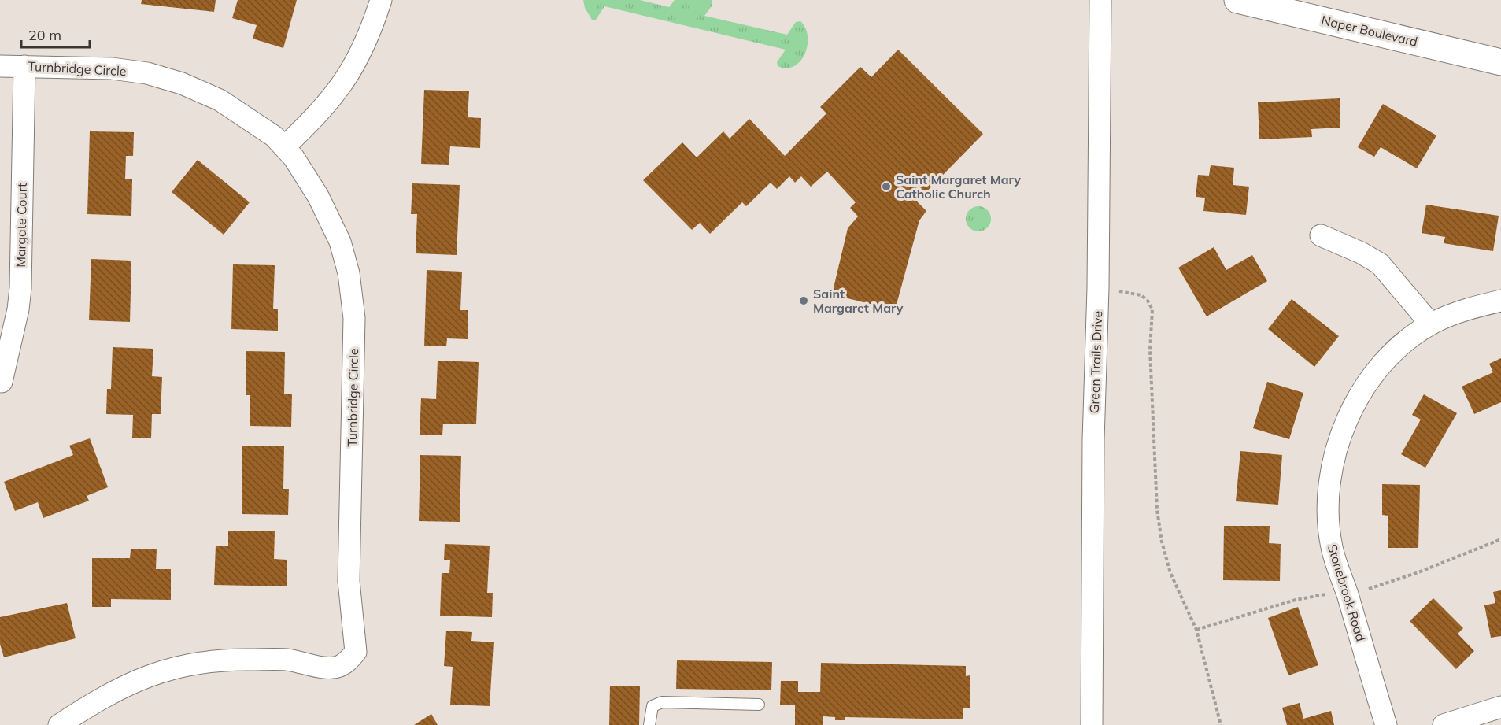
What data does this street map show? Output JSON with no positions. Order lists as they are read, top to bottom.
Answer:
{
  "streets": {
    "main road": ["Naper Boulevard"],
    "street": [
      "Turnbridge Circle",
      "Margate Court",
      "Green Trails Drive",
      "Stonebrook Road"
    ]
  },
  "crossings": [
    ["Turnbridge Circle", "Margate Court"]
  ],
  "places": ["Saint Margaret Mary Catholic Church", "Saint Margaret Mary"],
  "scale_bar": "20 m"
}
